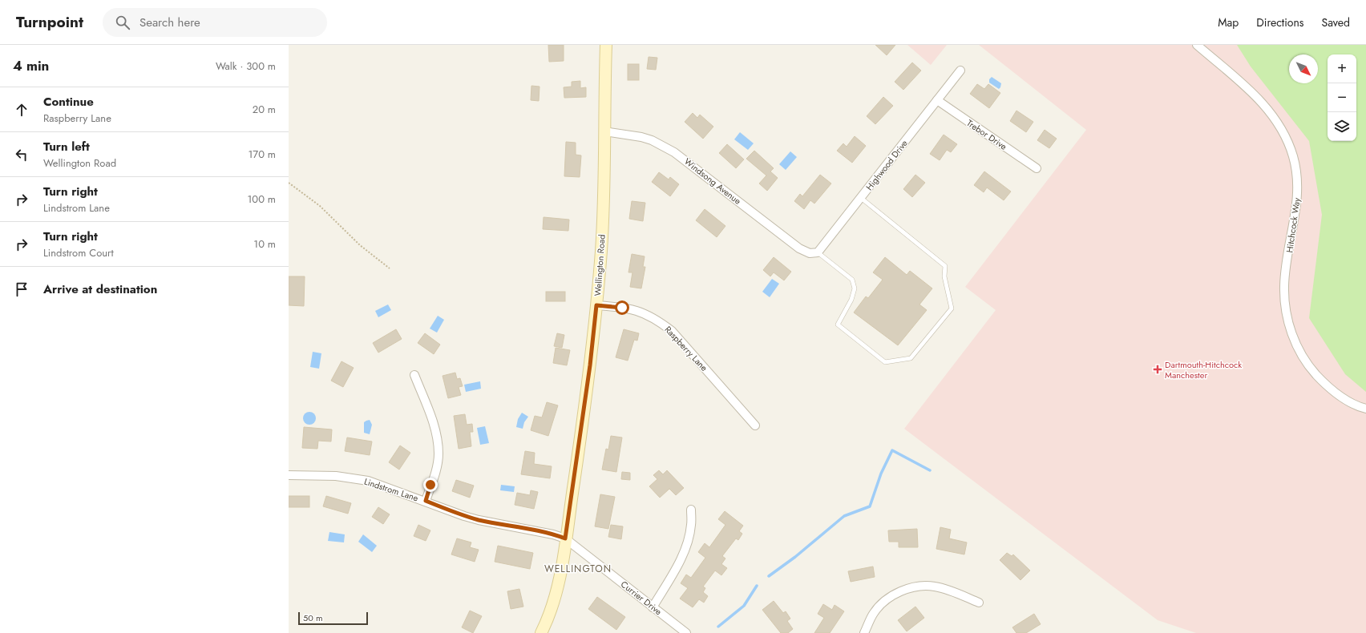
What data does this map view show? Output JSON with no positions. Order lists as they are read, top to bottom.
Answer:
{
  "streets": {
    "main road": ["Wellington Road"],
    "street": [
      "Trebor Drive",
      "Highwood Drive",
      "Windsong Avenue",
      "Hitchcock Way",
      "Raspberry Lane",
      "Lindstrom Lane",
      "Currier Drive"
    ]
  },
  "crossings": [
    ["Trebor Drive", "Highwood Drive"],
    ["Highwood Drive", "Windsong Avenue"],
    ["Windsong Avenue", "Wellington Road"],
    ["Wellington Road", "Raspberry Lane"],
    ["Wellington Road", "Lindstrom Lane"],
    ["Wellington Road", "Currier Drive"],
    ["Lindstrom Lane", "Currier Drive"]
  ],
  "districts": ["WELLINGTON"],
  "places": {
    "health": ["Dartmouth-Hitchcock Manchester"]
  },
  "scale_bar": "50 m",
  "north": "bottom right",
  "page": {
    "header": "Turnpoint",
    "search": "Search here",
    "nav": ["Map", "Directions", "Saved"],
    "heading": ["4 min", "Walk · 300 m"],
    "map_buttons": ["+", "−"],
    "list": [
      ["Continue", "Raspberry Lane", "20 m"],
      ["Turn left", "Wellington Road", "170 m"],
      ["Turn right", "Lindstrom Lane", "100 m"],
      ["Turn right", "Lindstrom Court", "10 m"],
      "Arrive at destination"
    ],
    "scale": "50 m"
  }
}
